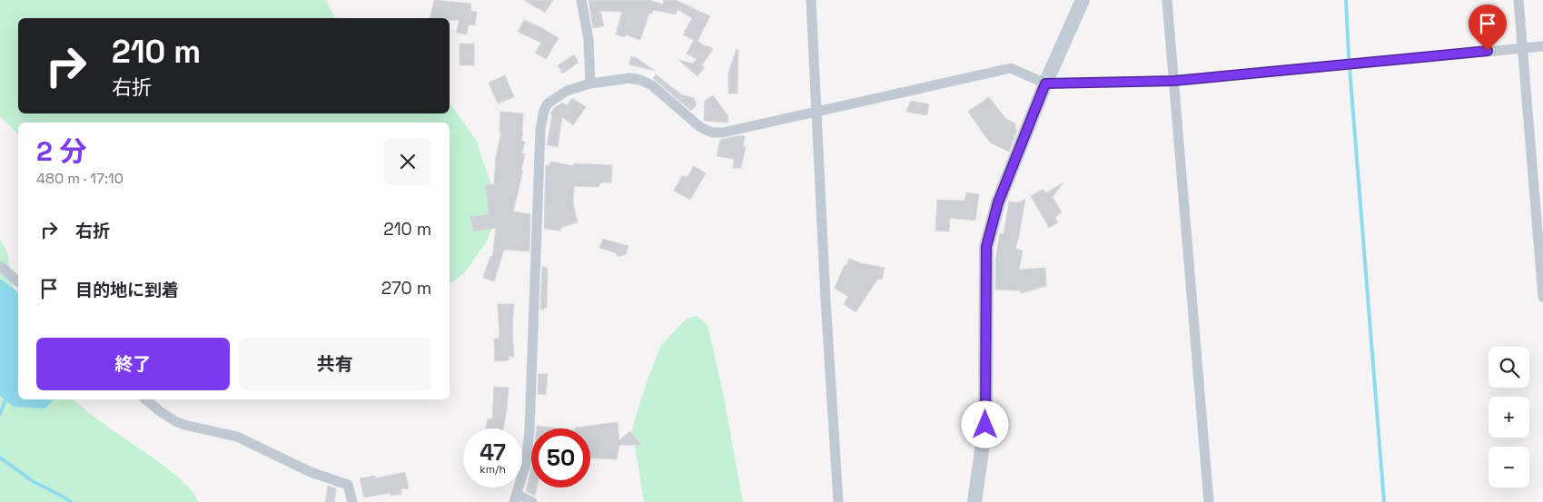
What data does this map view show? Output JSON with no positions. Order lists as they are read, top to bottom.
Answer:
{
  "page": {
    "turn": ["210 m", "右折"],
    "heading": ["2 分", "480 m · 17:10"],
    "list": [
      {
        "name": "右折",
        "value": "210 m"
      },
      {
        "name": "目的地に到着",
        "value": "270 m"
      }
    ],
    "buttons": ["終了", "共有"],
    "map_buttons": ["+", "−"],
    "speed": "47 km/h",
    "limit": "50"
  }
}
